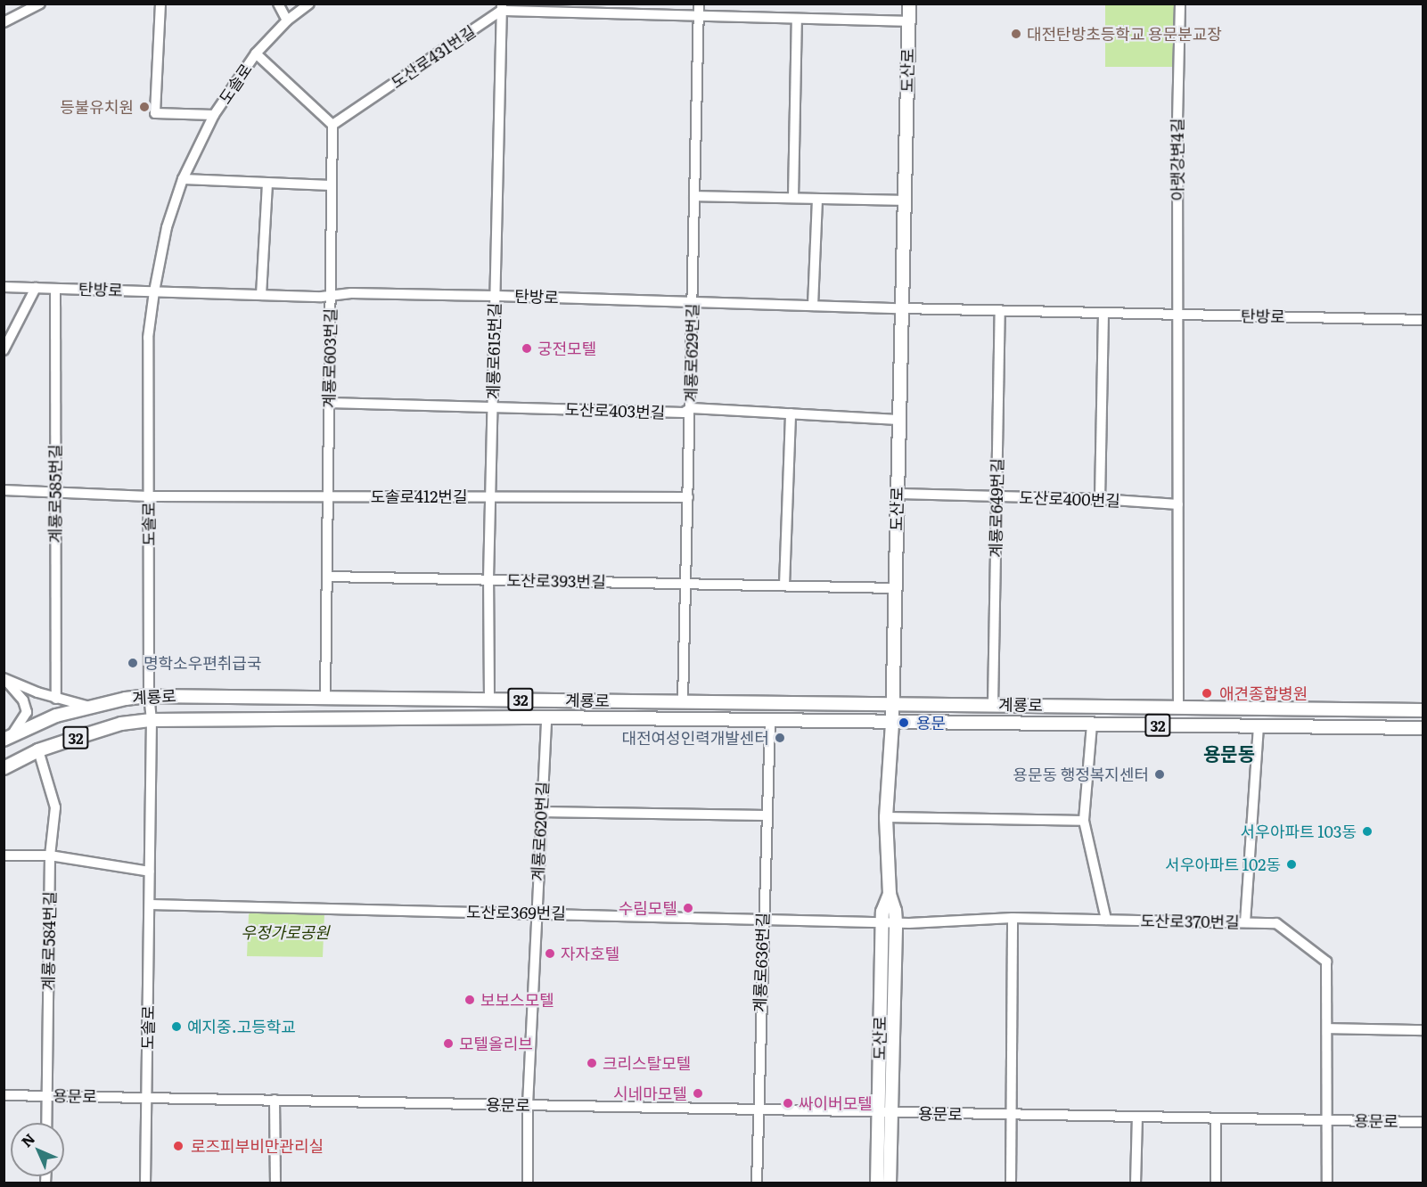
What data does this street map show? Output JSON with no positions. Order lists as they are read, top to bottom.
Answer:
{
  "streets": {
    "main road": ["도산로", "계룡로", "32"],
    "street": [
      "도산로431번길",
      "도솔로",
      "아랫강변4길",
      "탄방로",
      "계룡로615번길",
      "계룡로629번길",
      "계룡로603번길",
      "도산로403번길",
      "계룡로585번길",
      "도솔로412번길",
      "도산로400번길",
      "계룡로649번길",
      "도산로393번길",
      "계룡로620번길",
      "도산로369번길",
      "도산로370번길",
      "계룡로584번길",
      "계룡로636번길",
      "용문로"
    ]
  },
  "crossings": [
    ["도산로431번길", "계룡로615번길"],
    ["도산로431번길", "계룡로603번길"],
    ["도산로", "탄방로"],
    ["도산로", "도산로403번길"],
    ["도산로", "도산로400번길"],
    ["도산로", "도산로393번길"],
    ["도산로", "계룡로"],
    ["도산로", "도산로369번길"],
    ["도산로", "도산로370번길"],
    ["도산로", "용문로"],
    ["도솔로", "탄방로"],
    ["도솔로", "도솔로412번길"],
    ["도솔로", "계룡로"],
    ["도솔로", "도산로369번길"],
    ["도솔로", "용문로"],
    ["아랫강변4길", "탄방로"],
    ["탄방로", "계룡로615번길"],
    ["탄방로", "계룡로629번길"],
    ["탄방로", "계룡로603번길"],
    ["탄방로", "계룡로585번길"],
    ["탄방로", "계룡로649번길"],
    ["계룡로615번길", "도산로403번길"],
    ["계룡로615번길", "도솔로412번길"],
    ["계룡로615번길", "도산로393번길"],
    ["계룡로615번길", "계룡로"],
    ["계룡로629번길", "도산로403번길"],
    ["계룡로629번길", "도솔로412번길"],
    ["계룡로629번길", "도산로393번길"],
    ["계룡로629번길", "계룡로"],
    ["계룡로603번길", "도산로403번길"],
    ["계룡로603번길", "도솔로412번길"],
    ["계룡로603번길", "도산로393번길"],
    ["계룡로603번길", "계룡로"],
    ["계룡로585번길", "도솔로412번길"],
    ["도산로400번길", "계룡로649번길"],
    ["계룡로649번길", "계룡로"],
    ["계룡로", "계룡로620번길"],
    ["계룡로", "계룡로584번길"],
    ["계룡로", "계룡로636번길"],
    ["계룡로620번길", "도산로369번길"],
    ["계룡로620번길", "용문로"],
    ["도산로369번길", "도산로370번길"],
    ["도산로369번길", "계룡로636번길"],
    ["도산로370번길", "용문로"],
    ["계룡로584번길", "용문로"],
    ["계룡로636번길", "용문로"]
  ],
  "districts": ["용문동"],
  "parks": ["우정가로공원"],
  "places": [
    "대전탄방초등학교 용문분교장",
    "등불유치원",
    "궁전모텔",
    "명학소우편취급국",
    "애견종합병원",
    "용문",
    "대전여성인력개발센터",
    "용문동 행정복지센터",
    "서우아파트 103동",
    "서우아파트 102동",
    "수림모텔",
    "자자호텔",
    "보보스모텔",
    "예지중.고등학교",
    "모텔올리브",
    "크리스탈모텔",
    "시네마모텔",
    "싸이버모텔",
    "로즈피부비만관리실"
  ],
  "north": "top left"
}
